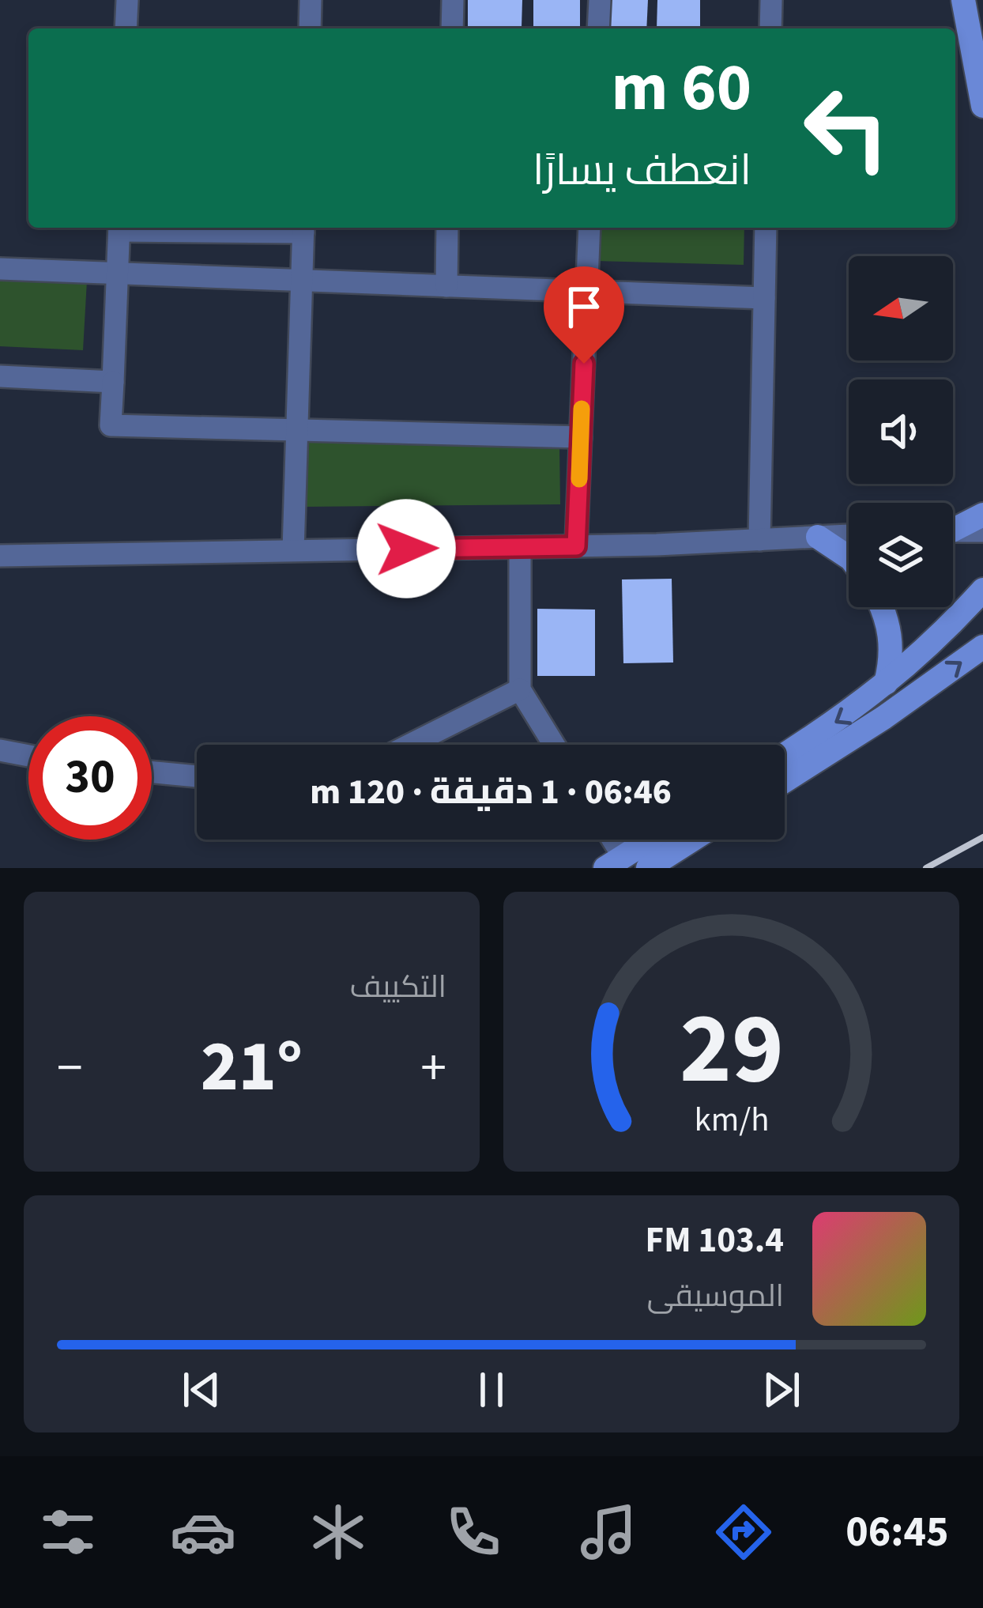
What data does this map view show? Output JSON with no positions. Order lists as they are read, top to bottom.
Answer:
{
  "north": "left",
  "page": {
    "turn": ["60 m", "انعطف يسارًا"],
    "limit": "30",
    "trip": "06:46 · 1 دقيقة · 120 m",
    "tile": "التكييف",
    "heat": ["−", "21°", "+"],
    "song": ["103.4 FM", "الموسيقى"],
    "tabs": "06:45",
    "gauge": ["29", "km/h"]
  }
}
